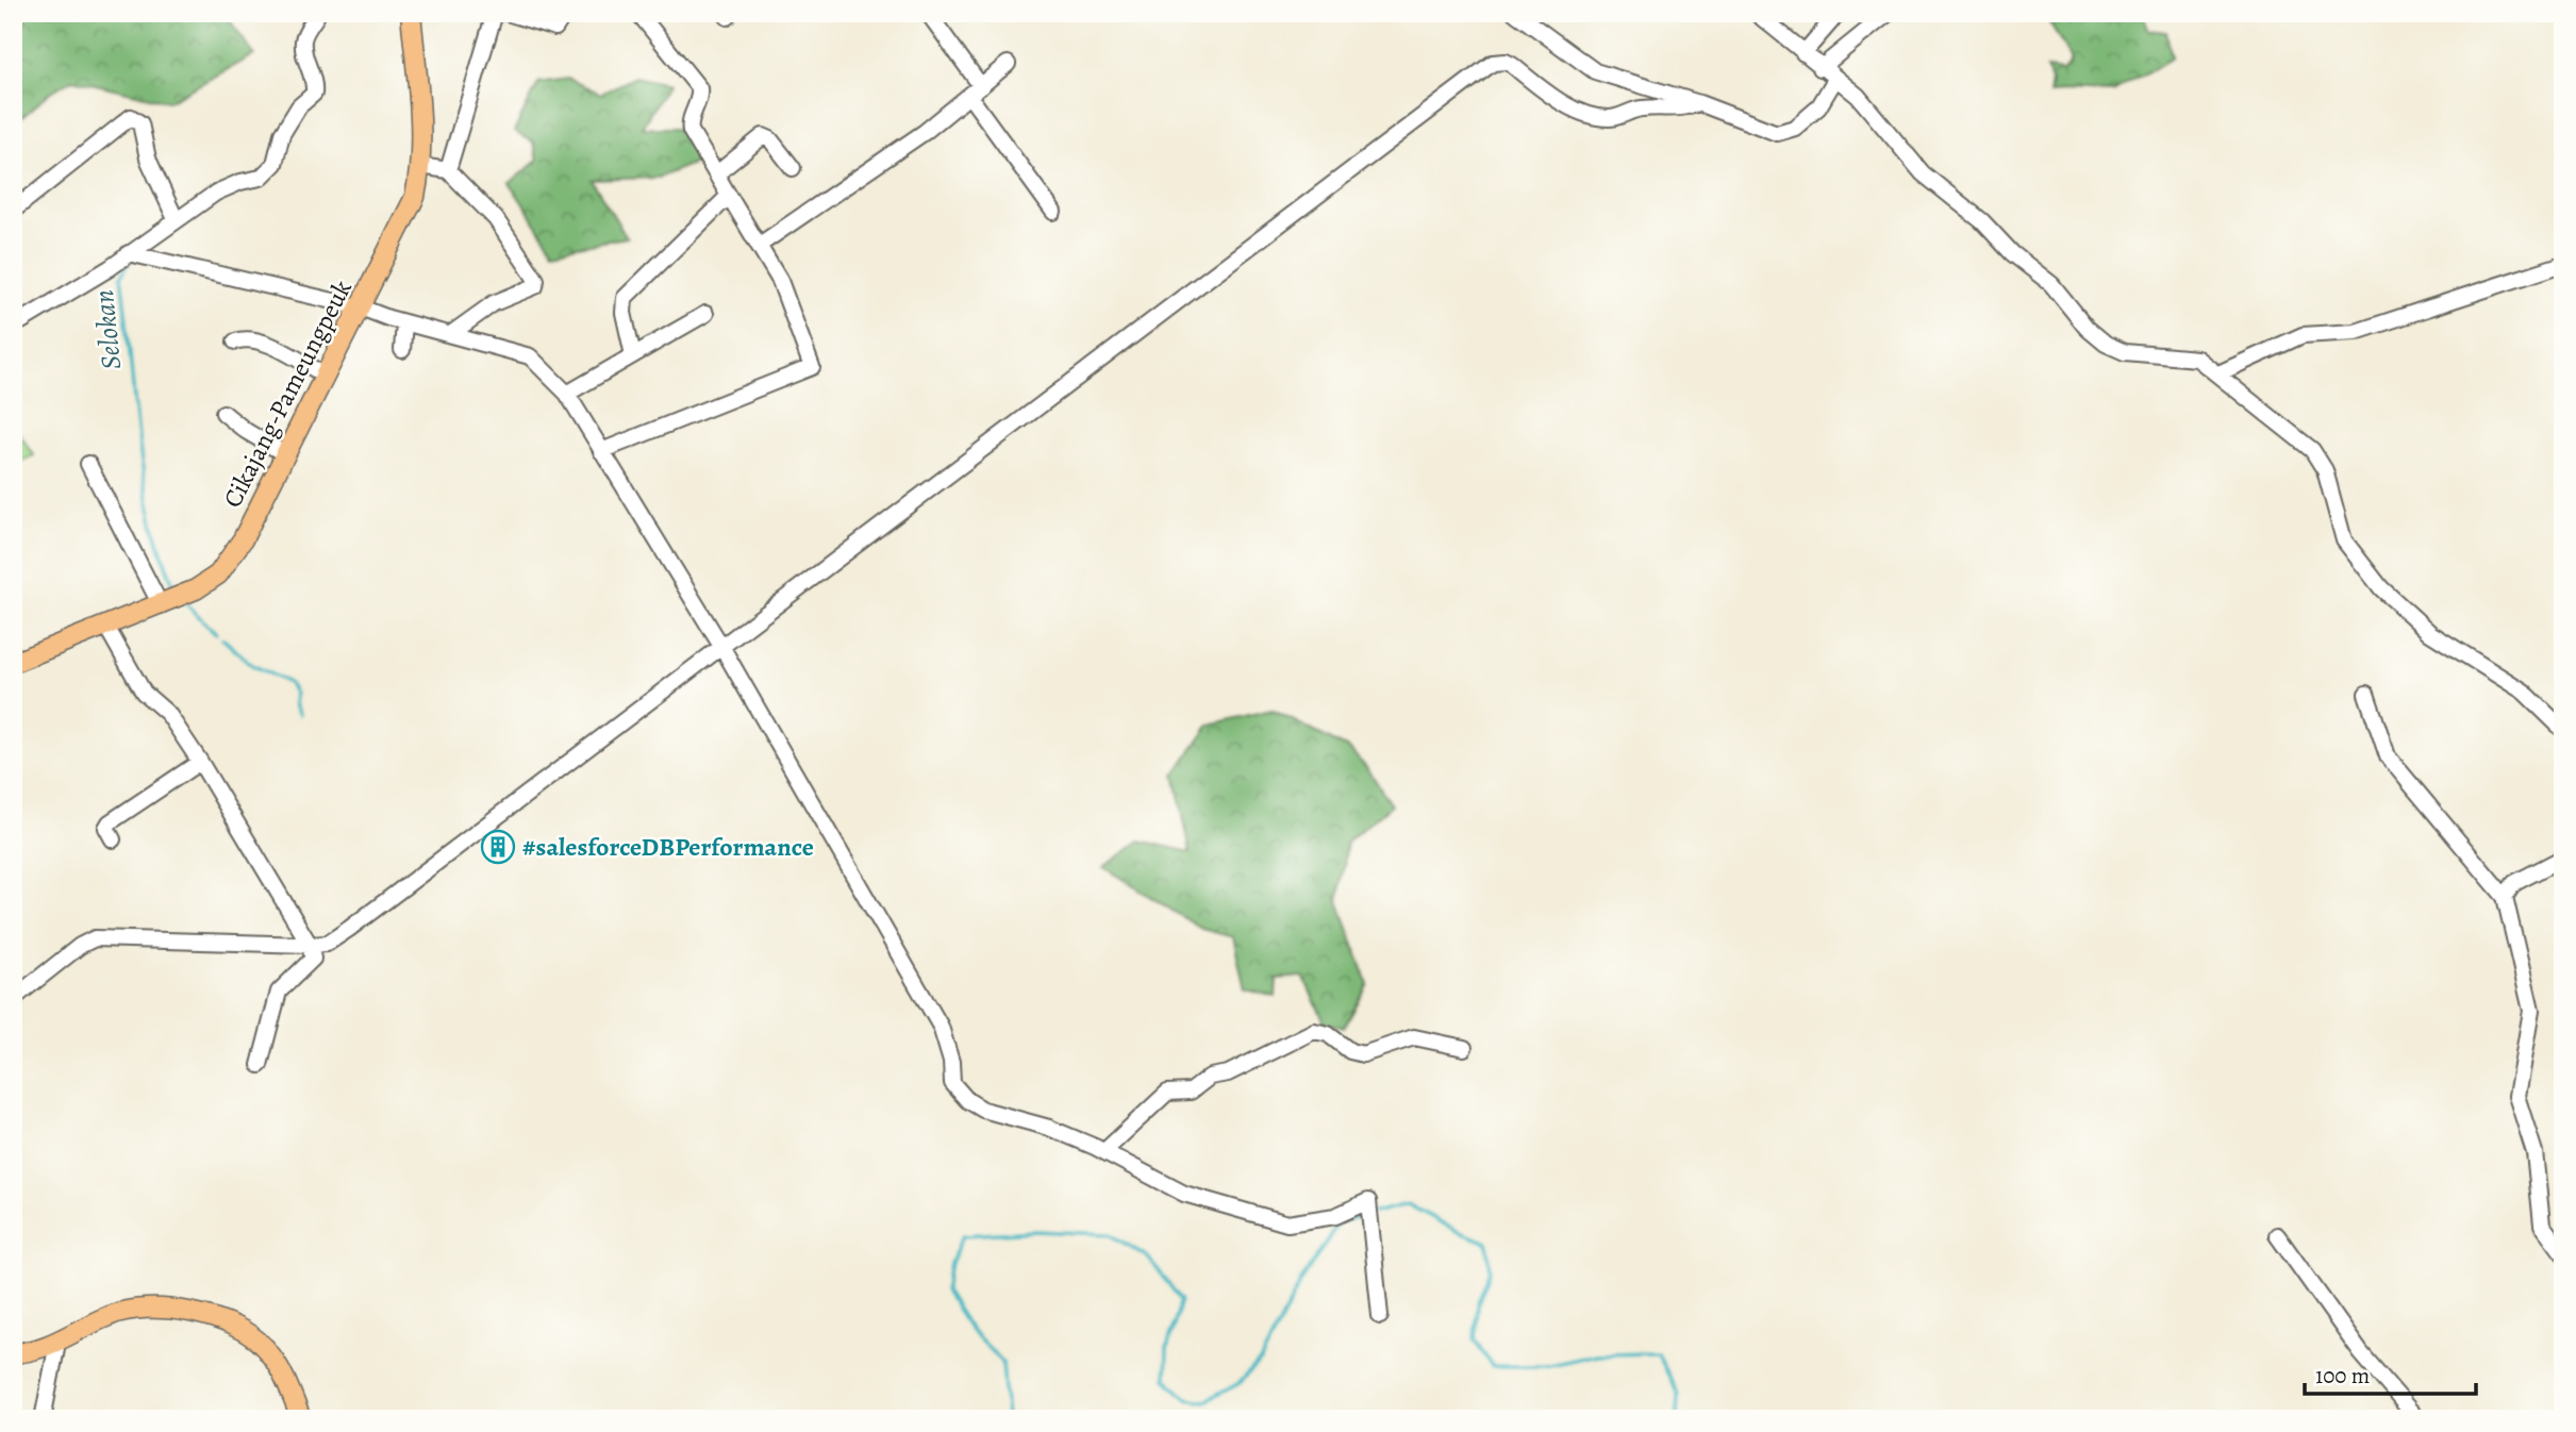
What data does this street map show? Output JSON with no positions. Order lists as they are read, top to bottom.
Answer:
{
  "streets": {
    "main road": ["Cikajang-Pameungpeuk"]
  },
  "water": ["Selokan"],
  "places": {
    "building": ["#salesforceDBPerformance"]
  },
  "scale_bar": "100 m"
}
